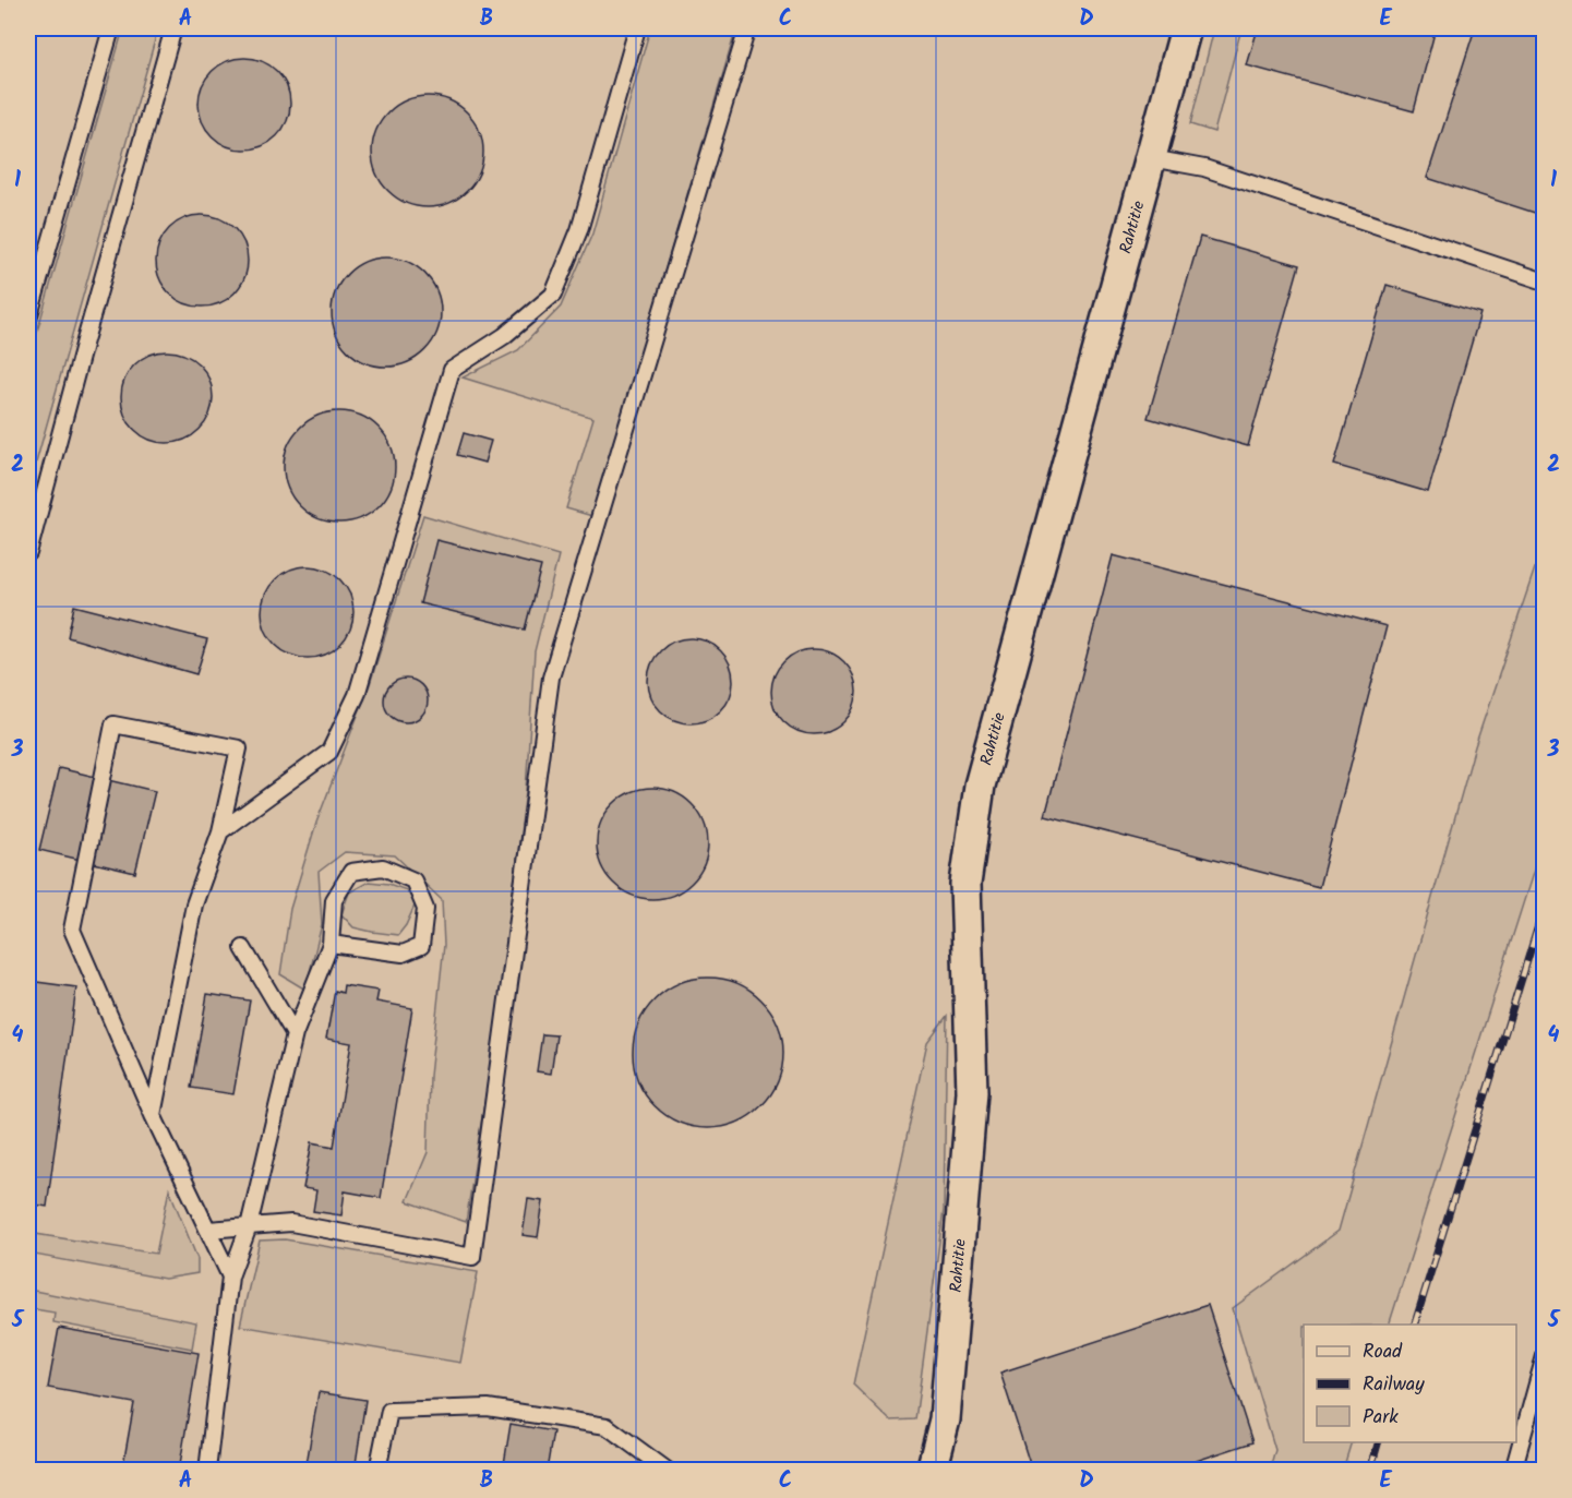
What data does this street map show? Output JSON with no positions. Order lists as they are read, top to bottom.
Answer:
{
  "streets": {
    "street": ["Rahtitie"]
  },
  "legend": ["Road", "Railway", "Park"],
  "grid": {
    "columns": [
      "A",
      "B",
      "C",
      "D",
      "E"
    ],
    "rows": [
      "1",
      "2",
      "3",
      "4",
      "5"
    ]
  }
}
